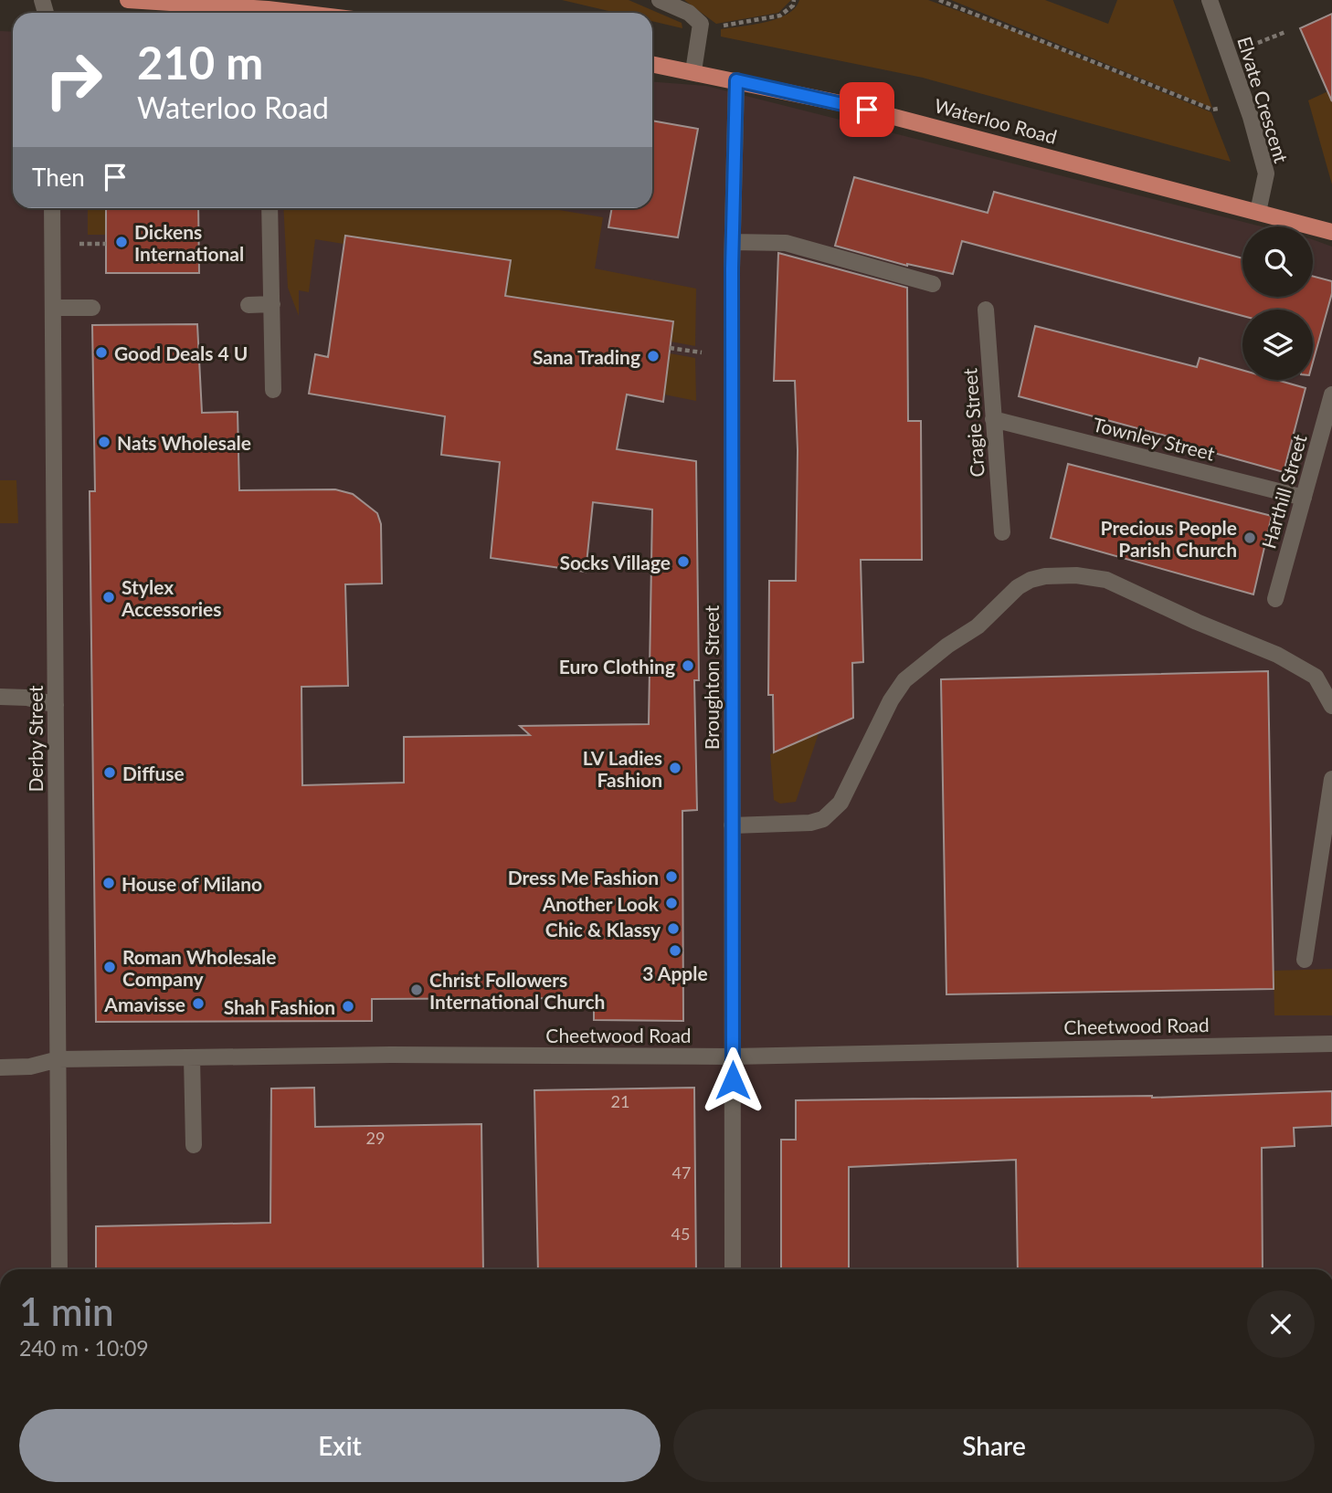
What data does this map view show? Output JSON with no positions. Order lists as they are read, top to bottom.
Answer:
{
  "streets": {
    "main road": ["Waterloo Road"],
    "street": [
      "Elvate Crescent",
      "Cragie Street",
      "Townley Street",
      "Harthill Street",
      "Broughton Street",
      "Derby Street",
      "Cheetwood Road"
    ]
  },
  "crossings": [
    ["Elvate Crescent", "Waterloo Road"],
    ["Waterloo Road", "Broughton Street"],
    ["Cragie Street", "Townley Street"],
    ["Townley Street", "Harthill Street"],
    ["Broughton Street", "Cheetwood Road"],
    ["Derby Street", "Cheetwood Road"]
  ],
  "places": [
    "Dickens International",
    "Good Deals 4 U",
    "Sana Trading",
    "Nats Wholesale",
    "Precious People Parish Church",
    "Socks Village",
    "Stylex Accessories",
    "Euro Clothing",
    "LV Ladies Fashion",
    "Diffuse",
    "Dress Me Fashion",
    "House of Milano",
    "Another Look",
    "Chic & Klassy",
    "3 Apple",
    "Roman Wholesale Company",
    "Christ Followers International Church",
    "Amavisse",
    "Shah Fashion"
  ],
  "house_numbers": [
    "21",
    "29",
    "47",
    "45"
  ],
  "page": {
    "turn": ["210 m", "Waterloo Road"],
    "then": "Then",
    "heading": ["1 min", "240 m · 10:09"],
    "buttons": ["Exit", "Share"]
  }
}
